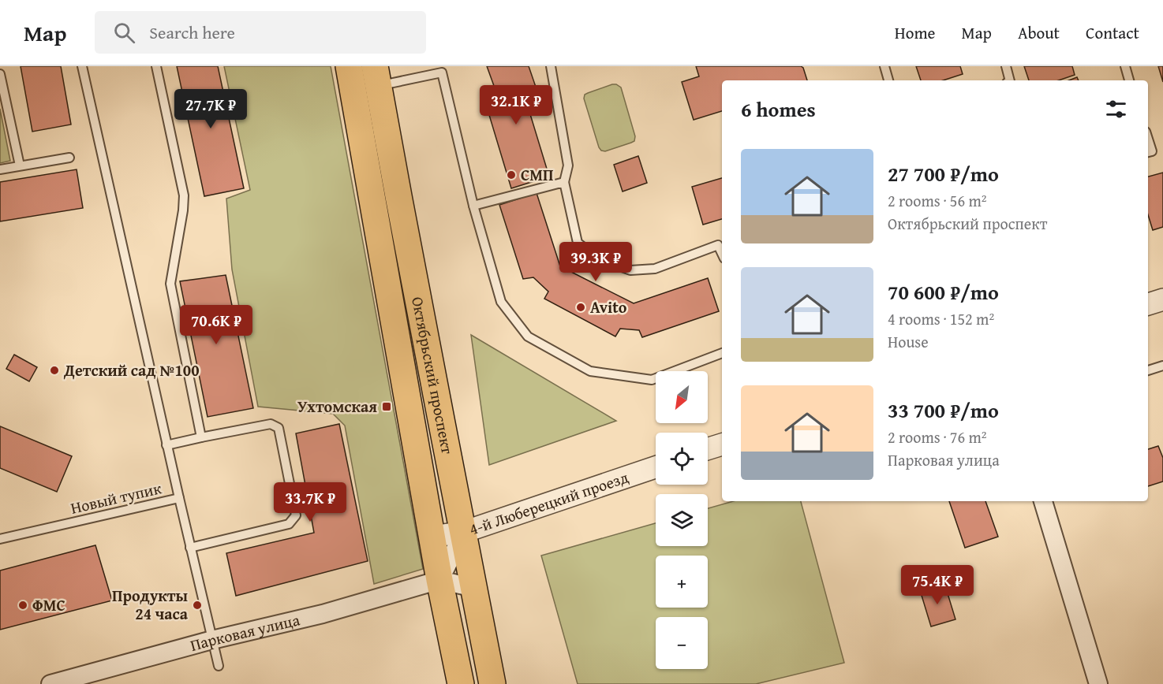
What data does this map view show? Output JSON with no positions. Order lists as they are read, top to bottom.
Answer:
{
  "streets": {
    "main road": ["Октябрьский проспект"],
    "street": ["4-й Люберецкий проезд", "Парковая улица"],
    "lane": ["Новый тупик"]
  },
  "crossings": [
    ["Октябрьский проспект", "4-й Люберецкий проезд"],
    ["Октябрьский проспект", "Парковая улица"],
    ["Новый тупик", "Парковая улица"]
  ],
  "places": {
    "other": [
      "СМП",
      "Avito",
      "Детский сад №100",
      "ФМС",
      "Продукты 24 часа"
    ],
    "transit": ["Ухтомская"]
  },
  "north": "bottom left",
  "page": {
    "header": "Map",
    "search": "Search here",
    "nav": [
      "Home",
      "Map",
      "About",
      "Contact"
    ],
    "heading": "6 homes",
    "price": [
      "32.1K ₽",
      "27.7K ₽",
      "39.3K ₽",
      "70.6K ₽",
      "33.7K ₽",
      "75.4K ₽"
    ],
    "list": [
      {
        "name": "27 700 ₽/mo",
        "note": "2 rooms · 56 m² · Октябрьский проспект"
      },
      {
        "name": "70 600 ₽/mo",
        "note": "4 rooms · 152 m² · House"
      },
      {
        "name": "33 700 ₽/mo",
        "note": "2 rooms · 76 m² · Парковая улица"
      }
    ],
    "map_buttons": ["+", "−"]
  }
}
